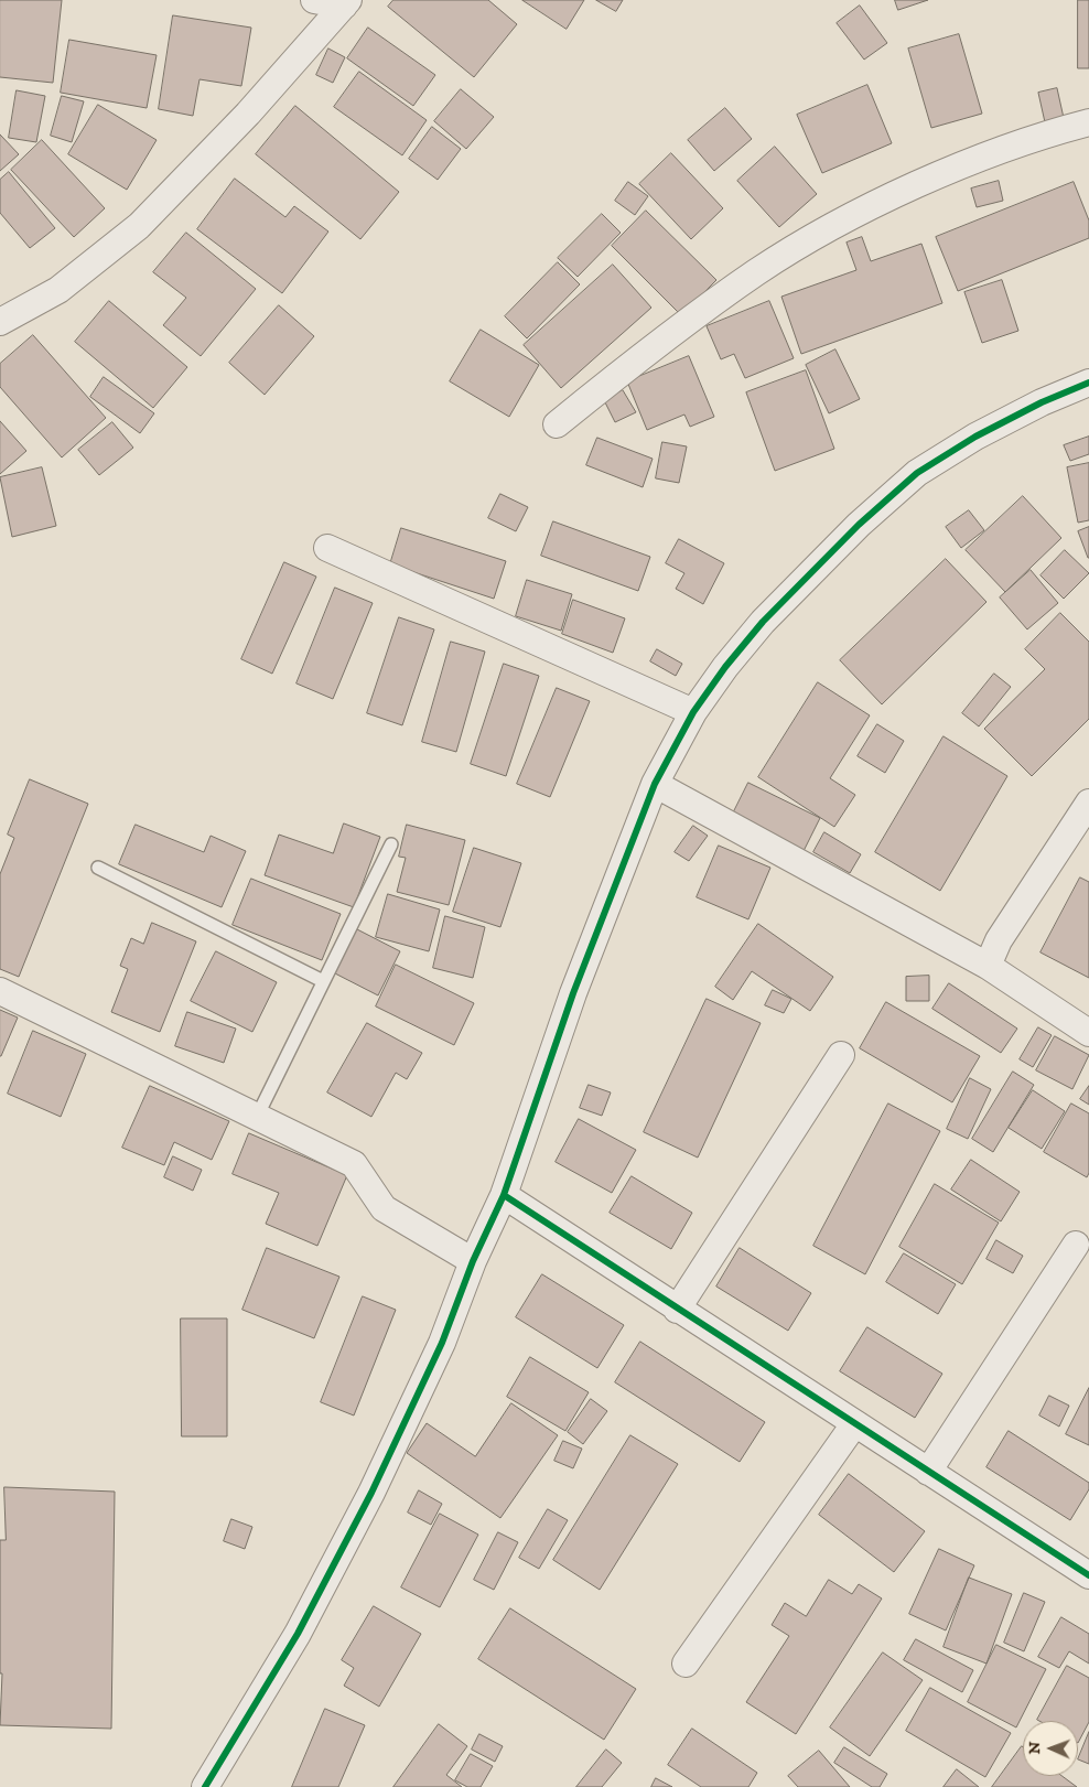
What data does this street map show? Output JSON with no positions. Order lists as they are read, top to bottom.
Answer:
{
  "north": "left"
}
